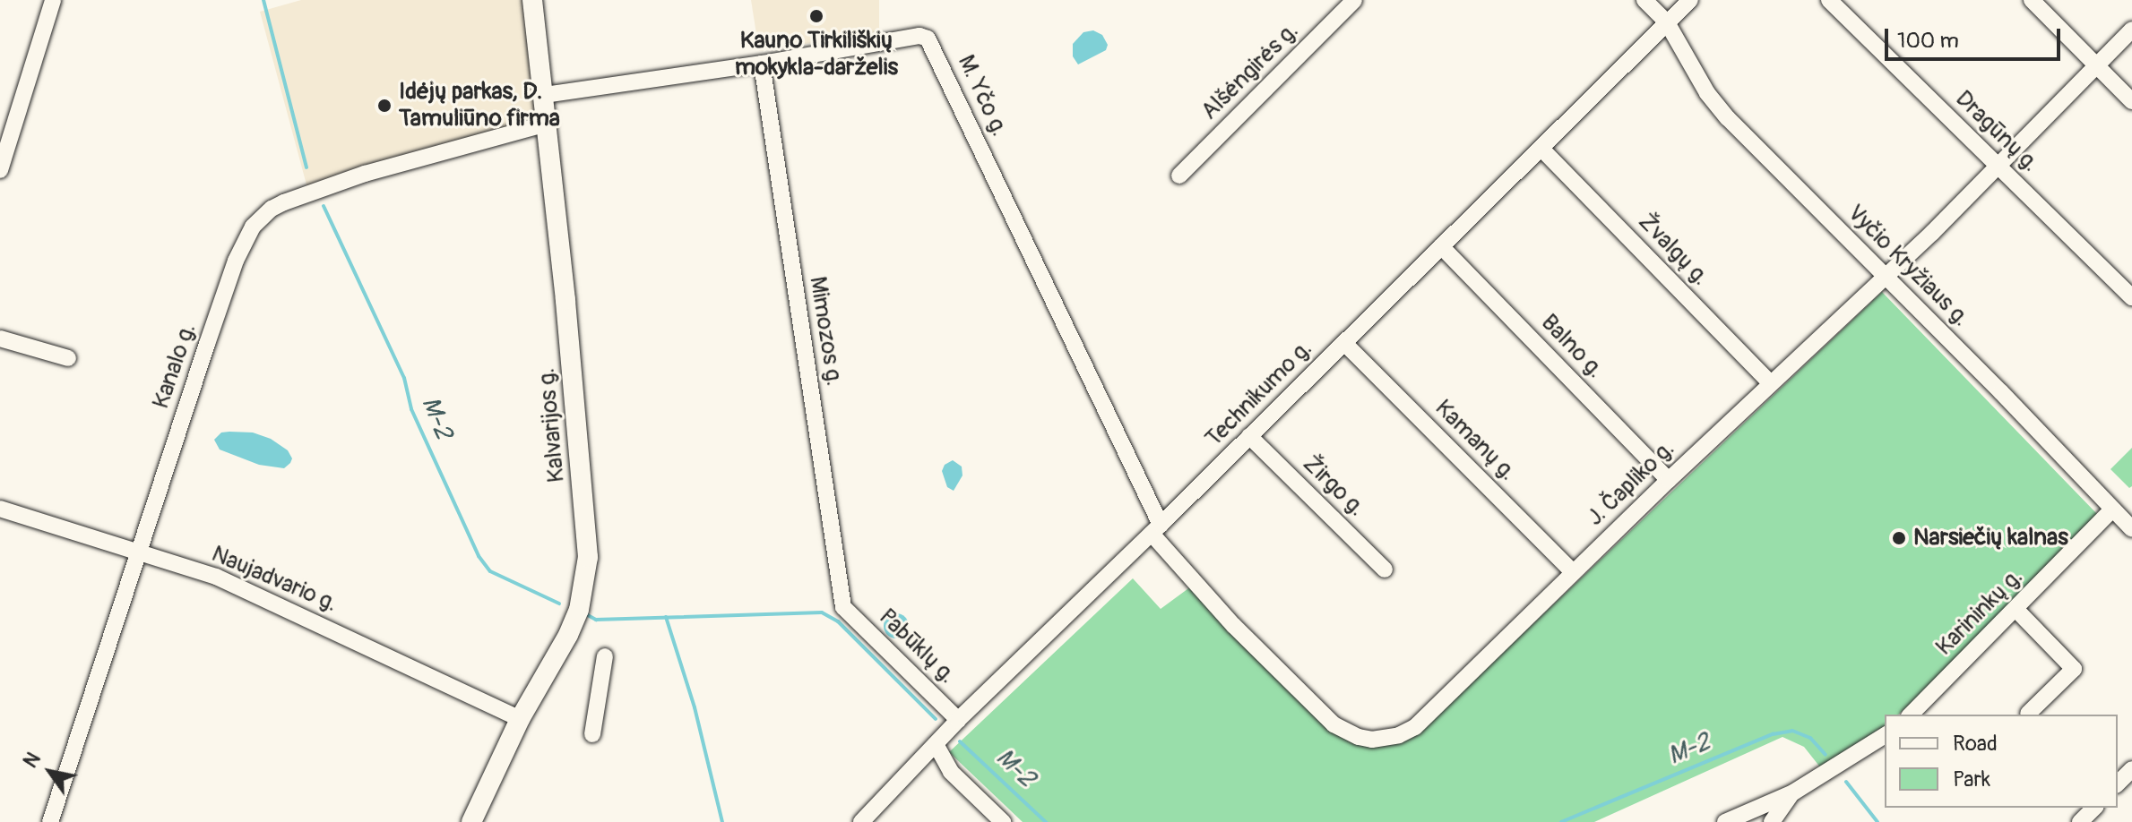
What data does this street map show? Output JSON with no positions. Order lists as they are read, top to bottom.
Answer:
{
  "streets": {
    "main road": ["Kalvarijos g."],
    "street": [
      "Alšėngirės g.",
      "M. Yčo g.",
      "Dragūnų g.",
      "Žvalgų g.",
      "Vyčio Kryžiaus g.",
      "Mimozos g.",
      "Balno g.",
      "Kanalo g.",
      "Technikumo g.",
      "Kamanų g.",
      "J. Čapliko g.",
      "Žirgo g.",
      "Naujadvario g.",
      "Karininkų g.",
      "Pabūklų g."
    ]
  },
  "crossings": [
    ["M. Yčo g.", "Mimozos g."],
    ["M. Yčo g.", "Technikumo g."],
    ["M. Yčo g.", "Kalvarijos g."],
    ["M. Yčo g.", "J. Čapliko g."],
    ["Dragūnų g.", "J. Čapliko g."],
    ["Žvalgų g.", "Technikumo g."],
    ["Žvalgų g.", "J. Čapliko g."],
    ["Vyčio Kryžiaus g.", "Technikumo g."],
    ["Vyčio Kryžiaus g.", "J. Čapliko g."],
    ["Vyčio Kryžiaus g.", "Karininkų g."],
    ["Mimozos g.", "Pabūklų g."],
    ["Balno g.", "Technikumo g."],
    ["Balno g.", "J. Čapliko g."],
    ["Kanalo g.", "Kalvarijos g."],
    ["Kanalo g.", "Naujadvario g."],
    ["Technikumo g.", "Kamanų g."],
    ["Technikumo g.", "J. Čapliko g."],
    ["Technikumo g.", "Žirgo g."],
    ["Technikumo g.", "Pabūklų g."],
    ["Kalvarijos g.", "Naujadvario g."],
    ["Kamanų g.", "J. Čapliko g."]
  ],
  "water": ["M-2"],
  "places": ["Kauno Tirkiliškių mokykla-darželis", "Idėjų parkas, D. Tamuliūno firma", "Narsiečių kalnas"],
  "legend": ["Road", "Park"],
  "scale_bar": "100 m",
  "north": "top left"
}
